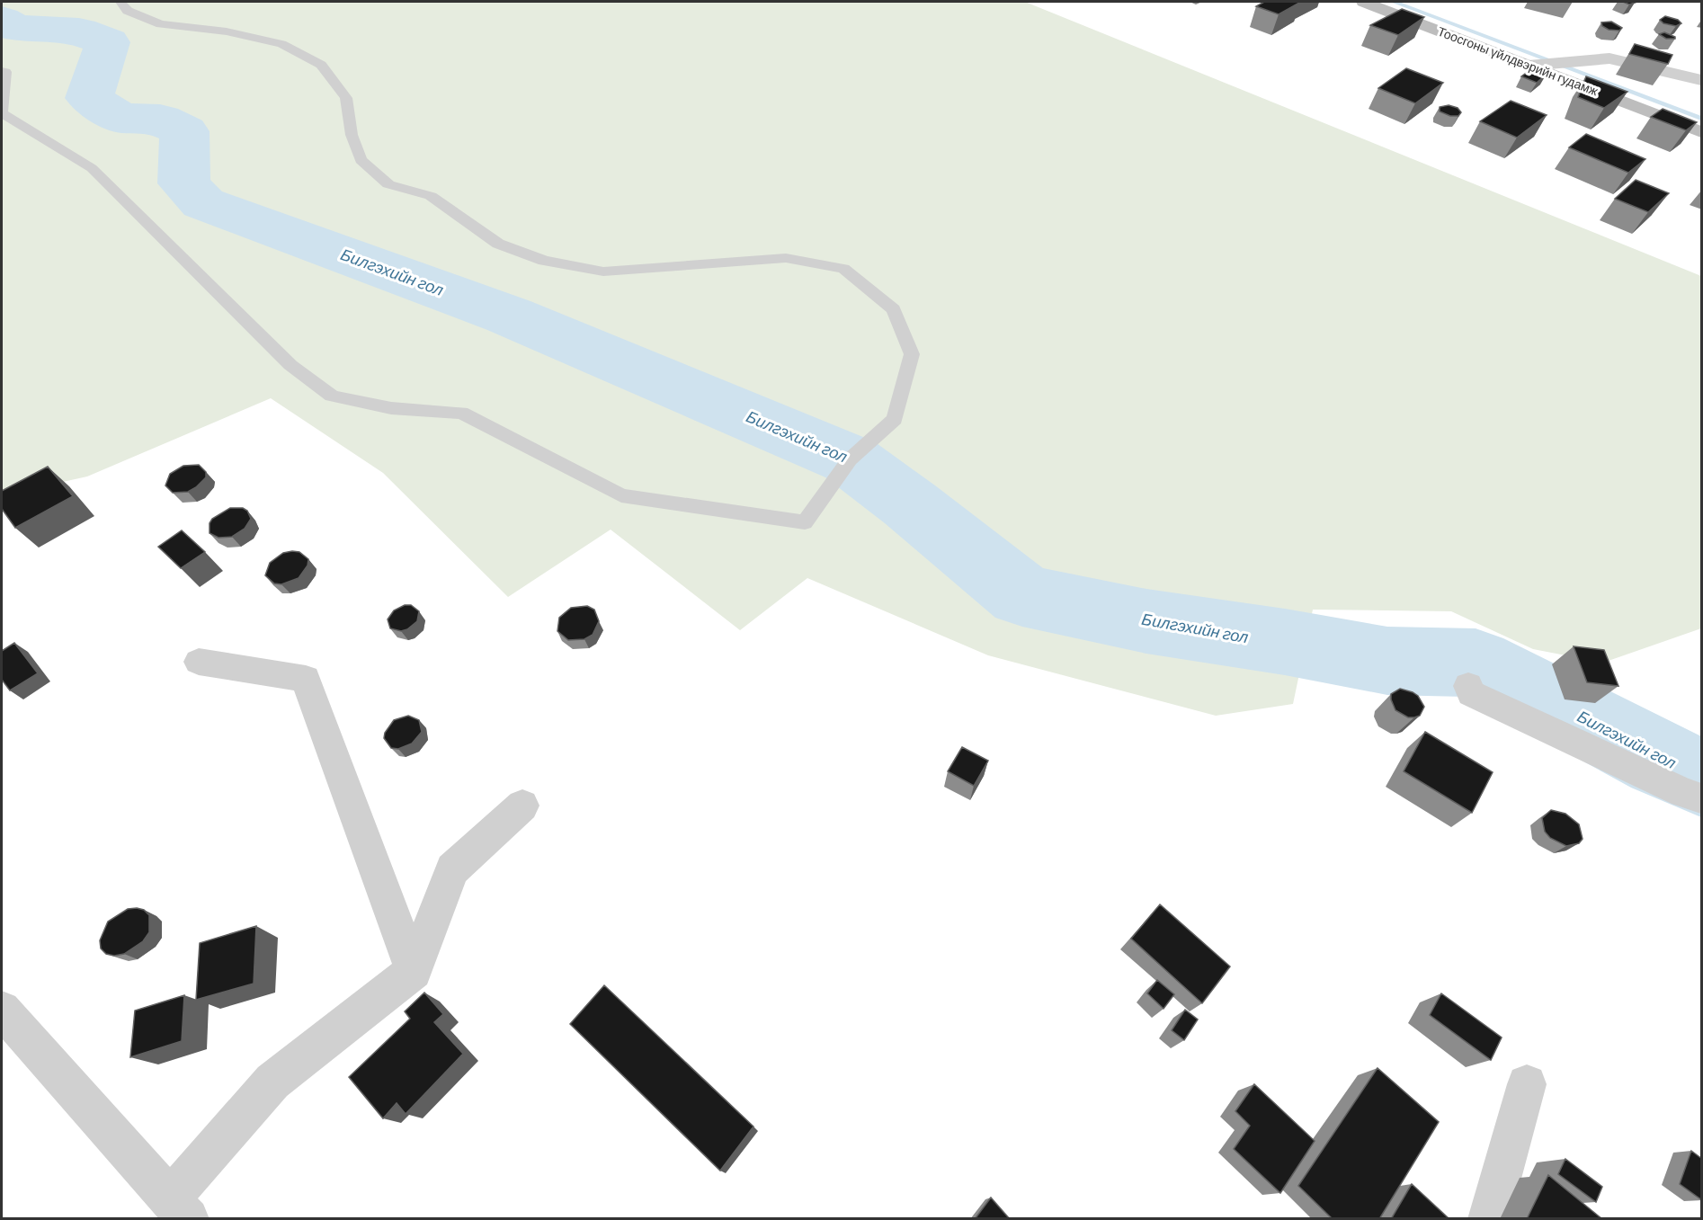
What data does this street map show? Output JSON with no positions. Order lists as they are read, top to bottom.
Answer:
{
  "streets": {
    "main road": ["Тоосгоны үйлдвэрийн гудамж"]
  },
  "water": ["Билгэхийн гол"]
}
